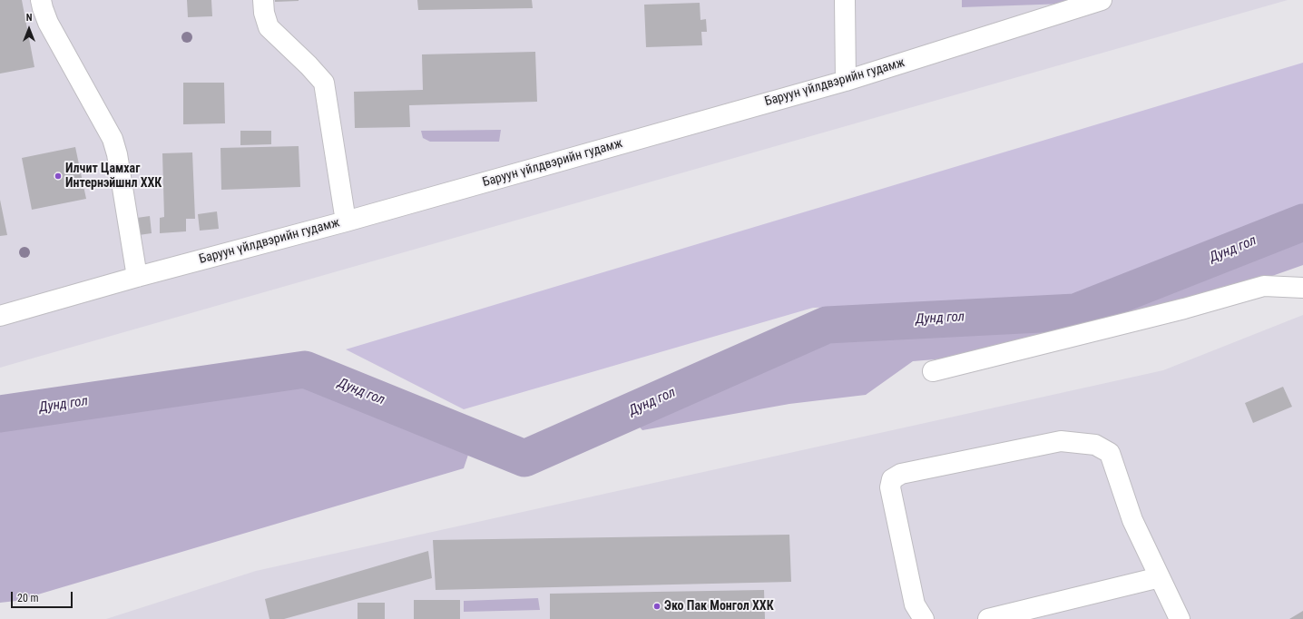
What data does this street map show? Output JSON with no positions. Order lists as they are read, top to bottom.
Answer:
{
  "streets": {
    "street": ["Баруун үйлдвэрийн гудамж"]
  },
  "water": ["Дунд гол"],
  "places": ["Илчит Цамхаг Интернэйшнл ХХК", "Эко Пак Монгол ХХК"],
  "scale_bar": "20 m",
  "north": "top"
}
